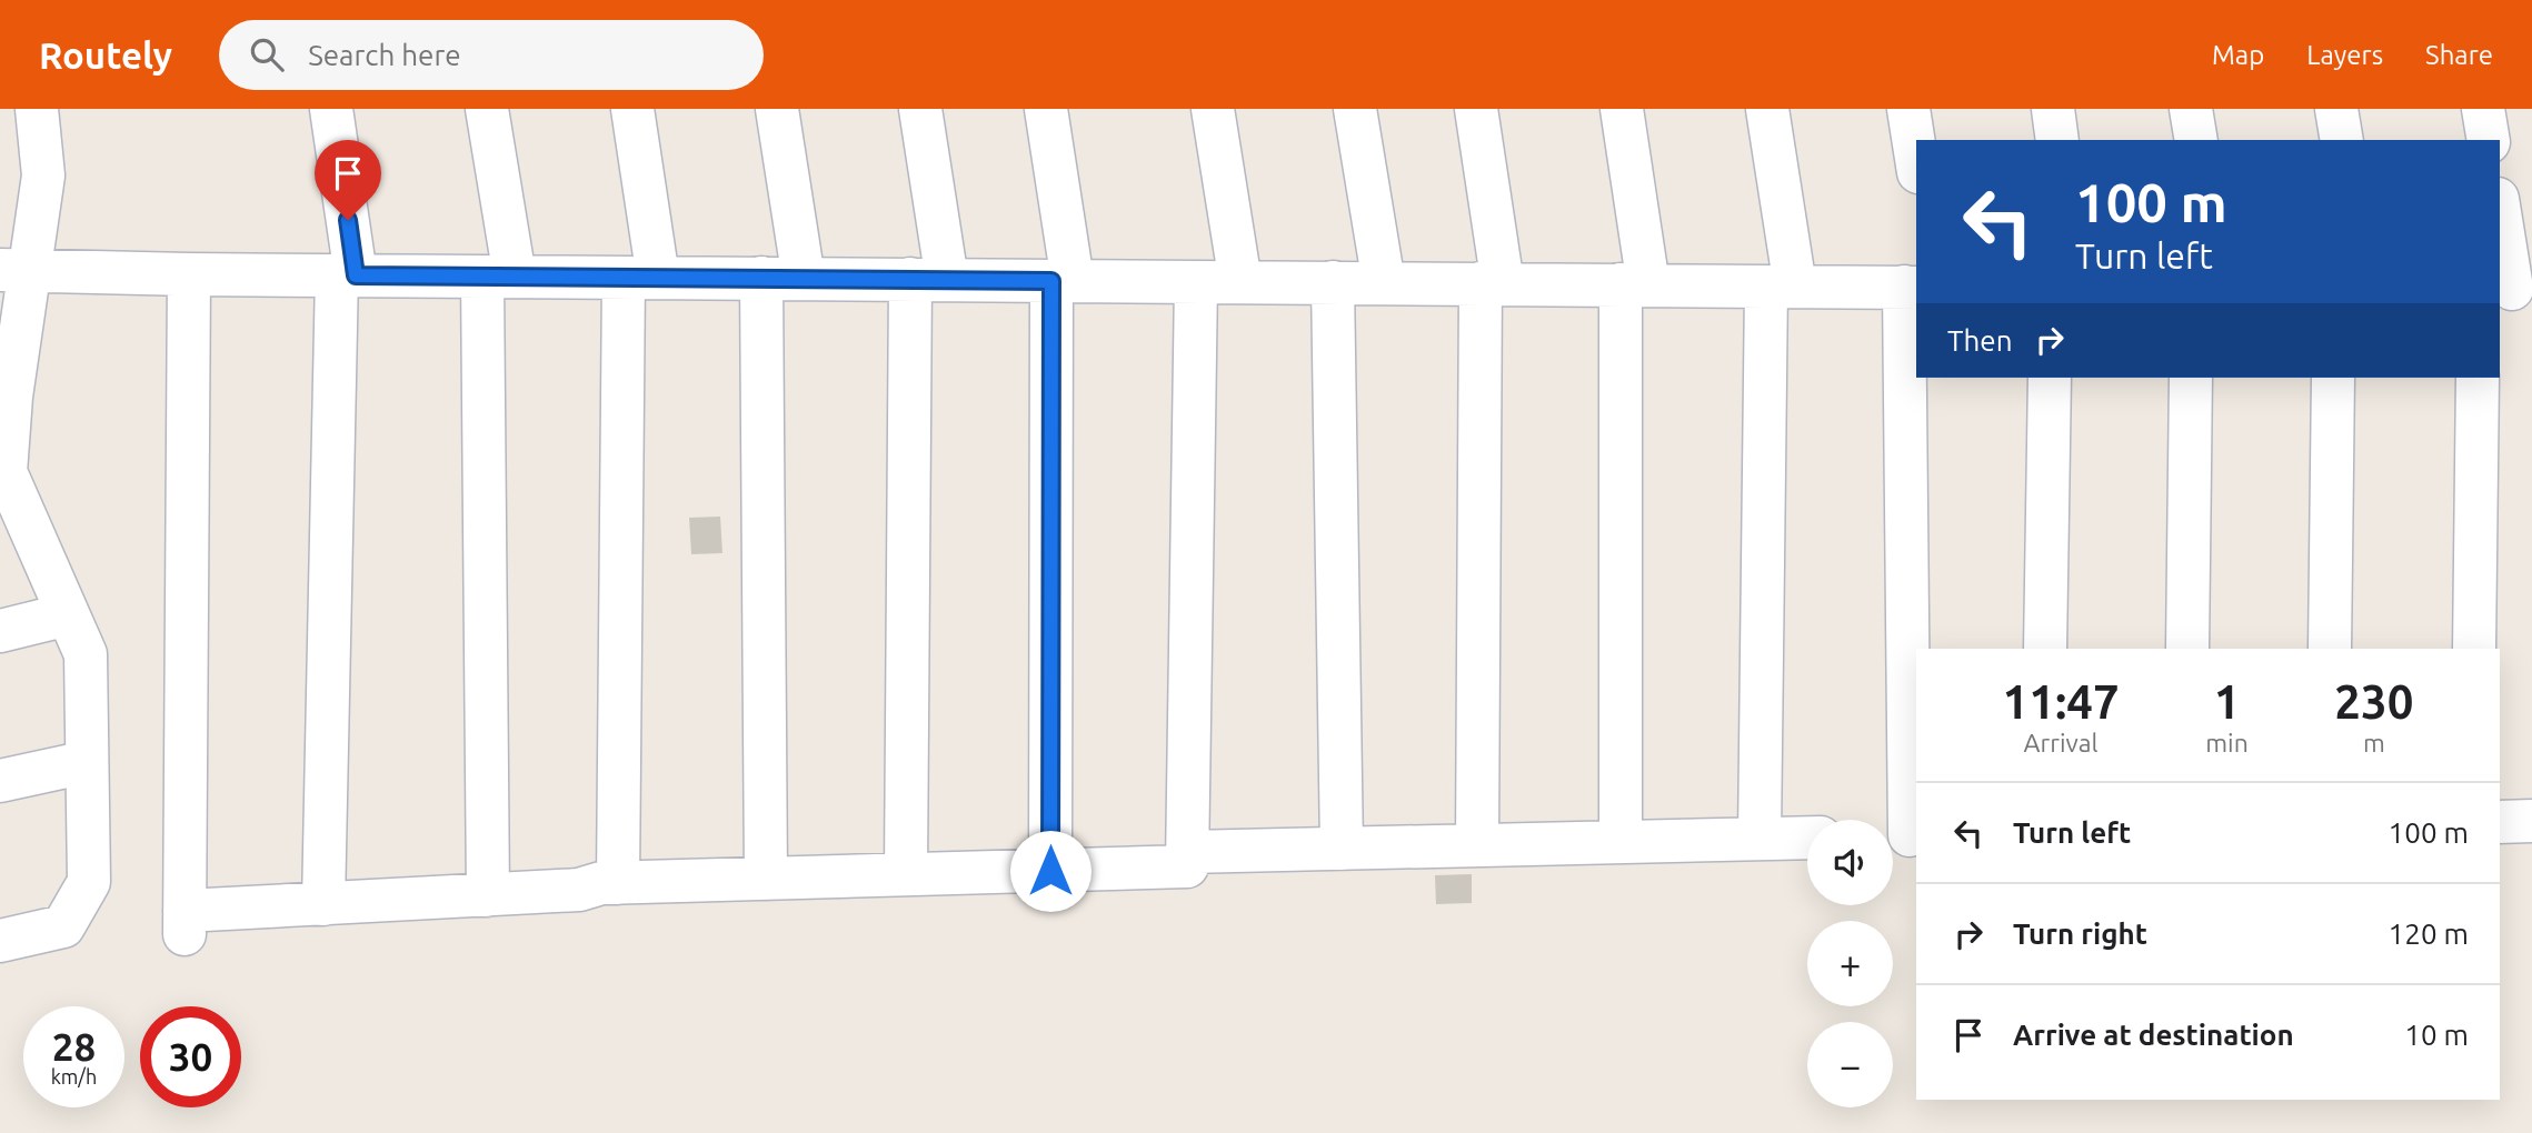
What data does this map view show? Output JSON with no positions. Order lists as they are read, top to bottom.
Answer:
{
  "page": {
    "header": "Routely",
    "search": "Search here",
    "nav": ["Map", "Layers", "Share"],
    "turn": ["100 m", "Turn left"],
    "then": "Then",
    "eta": [
      "11:47",
      "Arrival",
      "1",
      "min",
      "230",
      "m"
    ],
    "list": [
      {
        "name": "Turn left",
        "value": "100 m"
      },
      {
        "name": "Turn right",
        "value": "120 m"
      },
      {
        "name": "Arrive at destination",
        "value": "10 m"
      }
    ],
    "map_buttons": ["+", "−"],
    "speed": "28 km/h",
    "limit": "30"
  }
}
